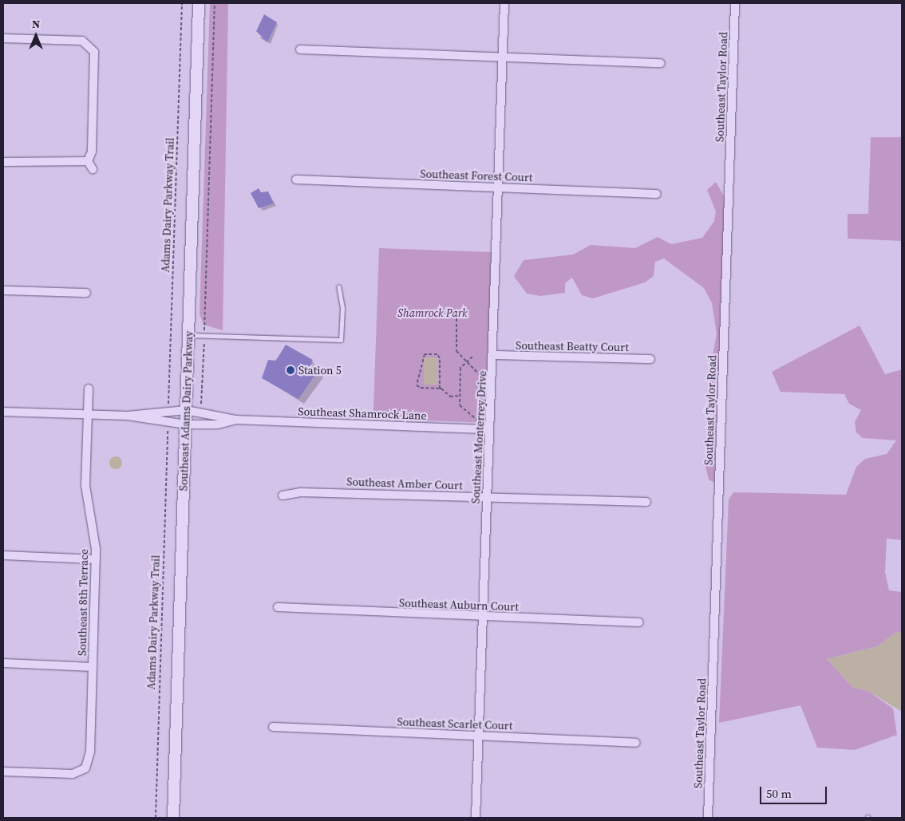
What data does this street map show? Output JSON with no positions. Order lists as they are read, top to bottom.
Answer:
{
  "streets": {
    "main road": ["Southeast Adams Dairy Parkway"],
    "street": [
      "Southeast Taylor Road",
      "Southeast Forest Court",
      "Southeast Beatty Court",
      "Southeast Shamrock Lane",
      "Southeast Monterrey Drive",
      "Southeast Amber Court",
      "Southeast 8th Terrace",
      "Southeast Auburn Court",
      "Southeast Scarlet Court"
    ],
    "path": ["Adams Dairy Parkway Trail"]
  },
  "crossings": [
    ["Southeast Forest Court", "Southeast Monterrey Drive"],
    ["Southeast Beatty Court", "Southeast Monterrey Drive"],
    ["Southeast Adams Dairy Parkway", "Southeast Shamrock Lane"],
    ["Southeast Shamrock Lane", "Southeast Monterrey Drive"],
    ["Southeast Shamrock Lane", "Southeast 8th Terrace"],
    ["Southeast Monterrey Drive", "Southeast Amber Court"],
    ["Southeast Monterrey Drive", "Southeast Auburn Court"],
    ["Southeast Monterrey Drive", "Southeast Scarlet Court"]
  ],
  "parks": ["Shamrock Park"],
  "places": ["Station 5"],
  "scale_bar": "50 m",
  "north": "top"
}
